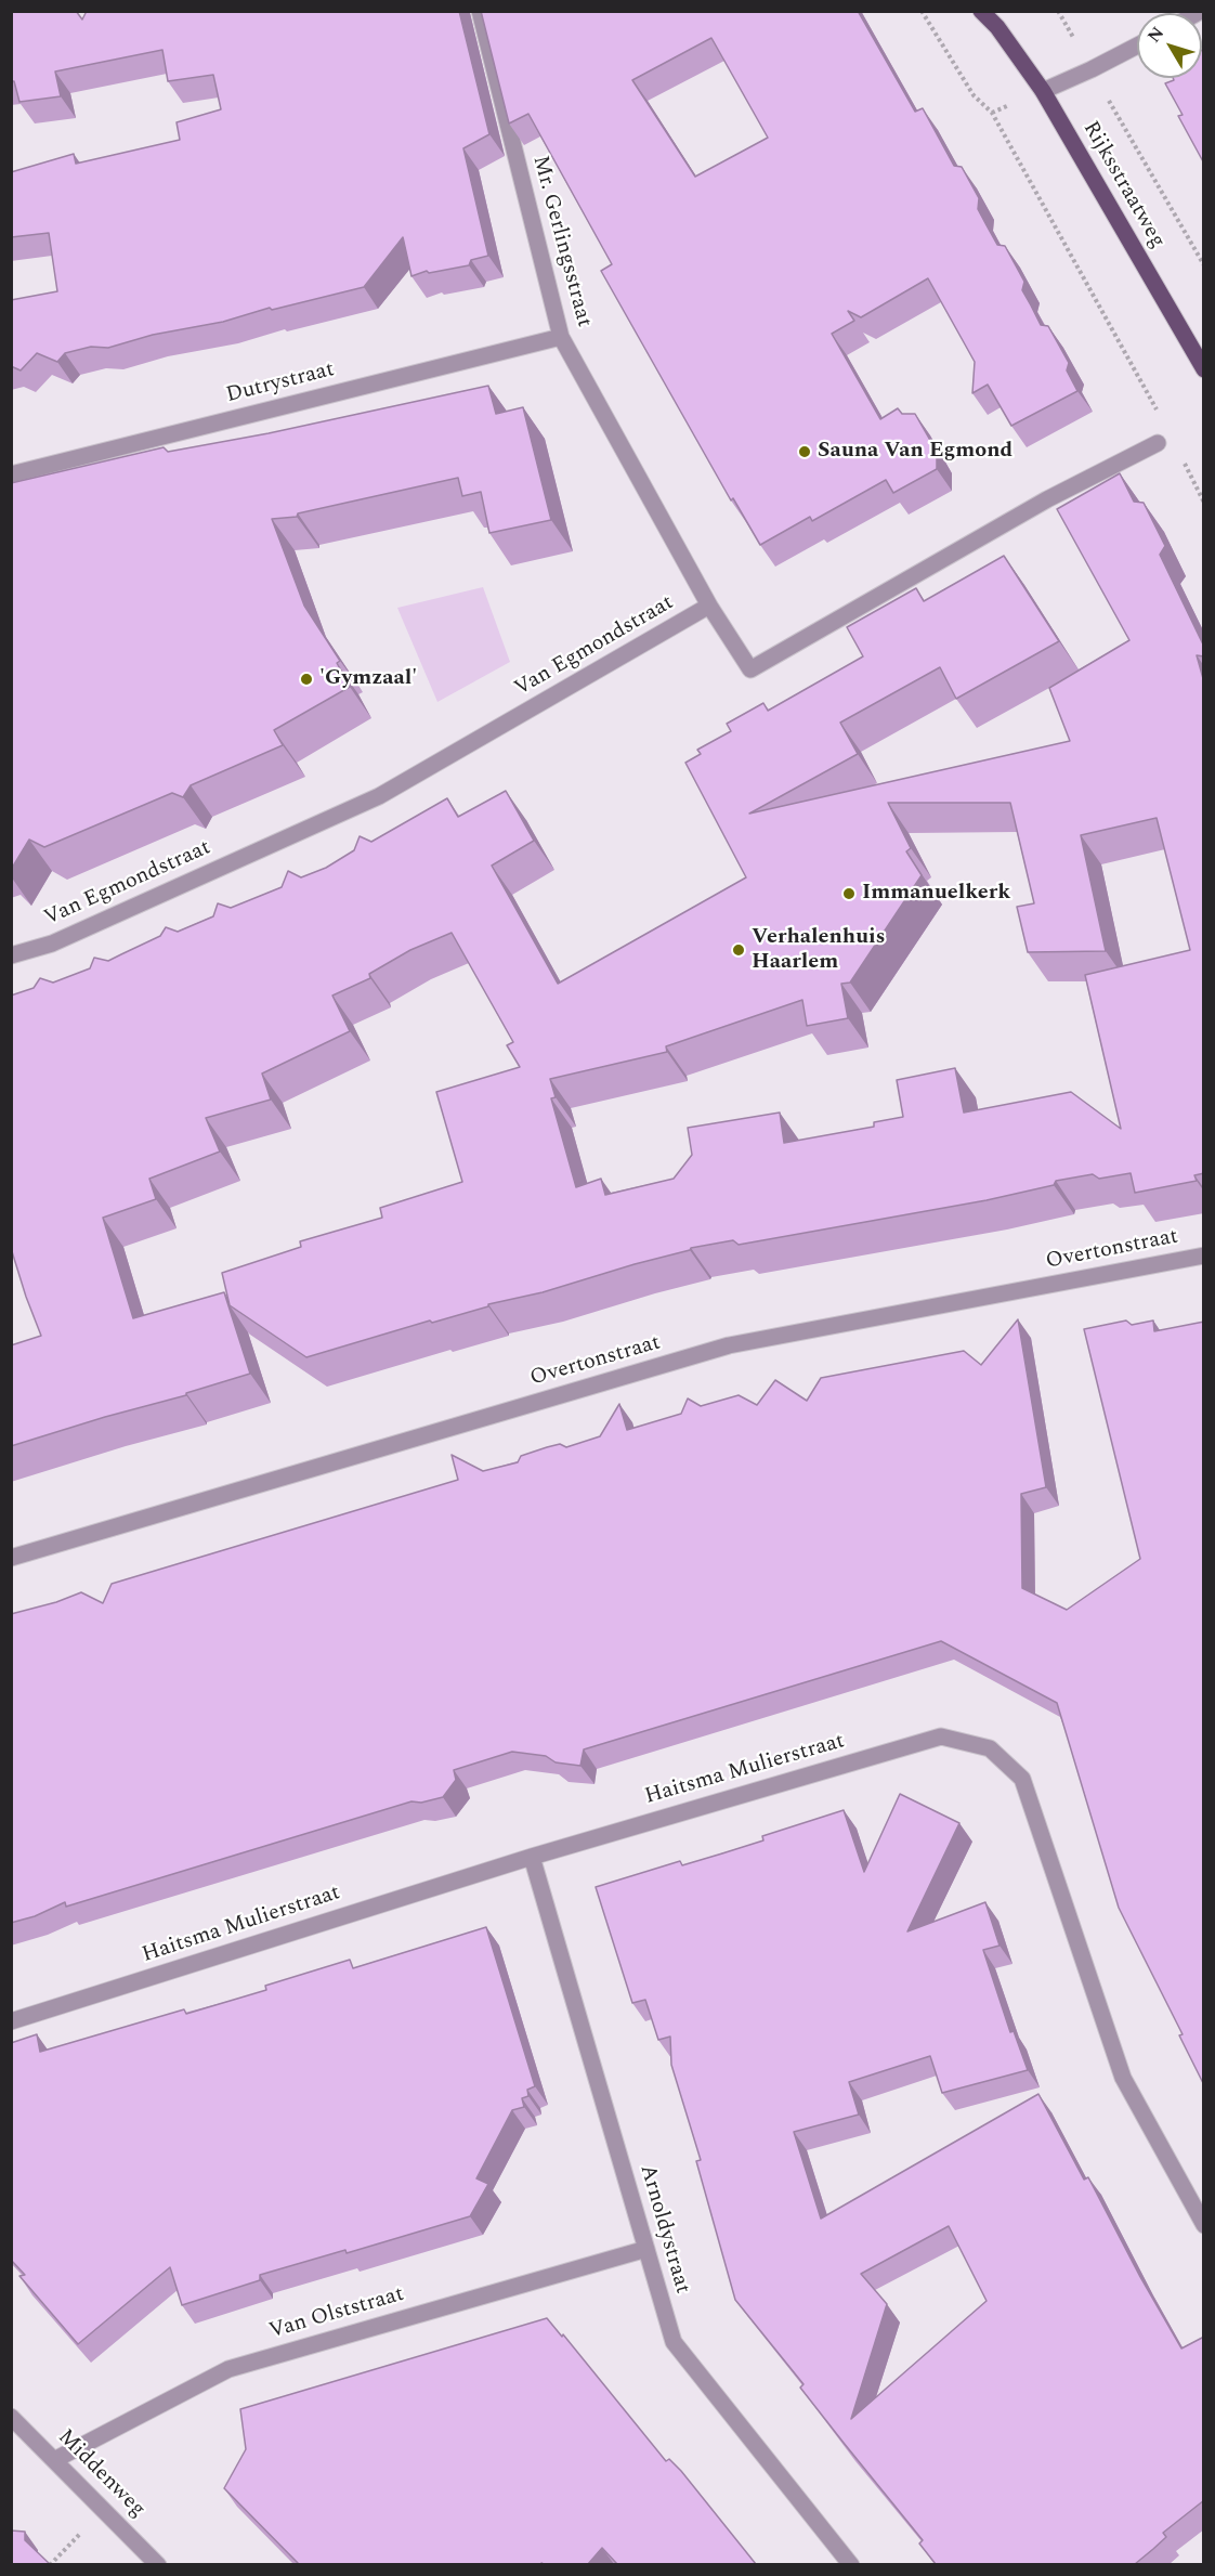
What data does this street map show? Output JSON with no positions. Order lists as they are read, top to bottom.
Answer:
{
  "streets": {
    "main road": ["Rijksstraatweg"],
    "street": [
      "Mr. Gerlingsstraat",
      "Dutrystraat",
      "Van Egmondstraat",
      "Overtonstraat",
      "Haitsma Mulierstraat",
      "Arnoldystraat",
      "Van Olststraat",
      "Middenweg"
    ]
  },
  "crossings": [
    ["Mr. Gerlingsstraat", "Dutrystraat"],
    ["Mr. Gerlingsstraat", "Van Egmondstraat"],
    ["Haitsma Mulierstraat", "Arnoldystraat"],
    ["Arnoldystraat", "Van Olststraat"],
    ["Van Olststraat", "Middenweg"]
  ],
  "places": [
    "Sauna Van Egmond",
    "'Gymzaal'",
    "Immanuelkerk",
    "Verhalenhuis Haarlem"
  ],
  "north": "top left"
}
